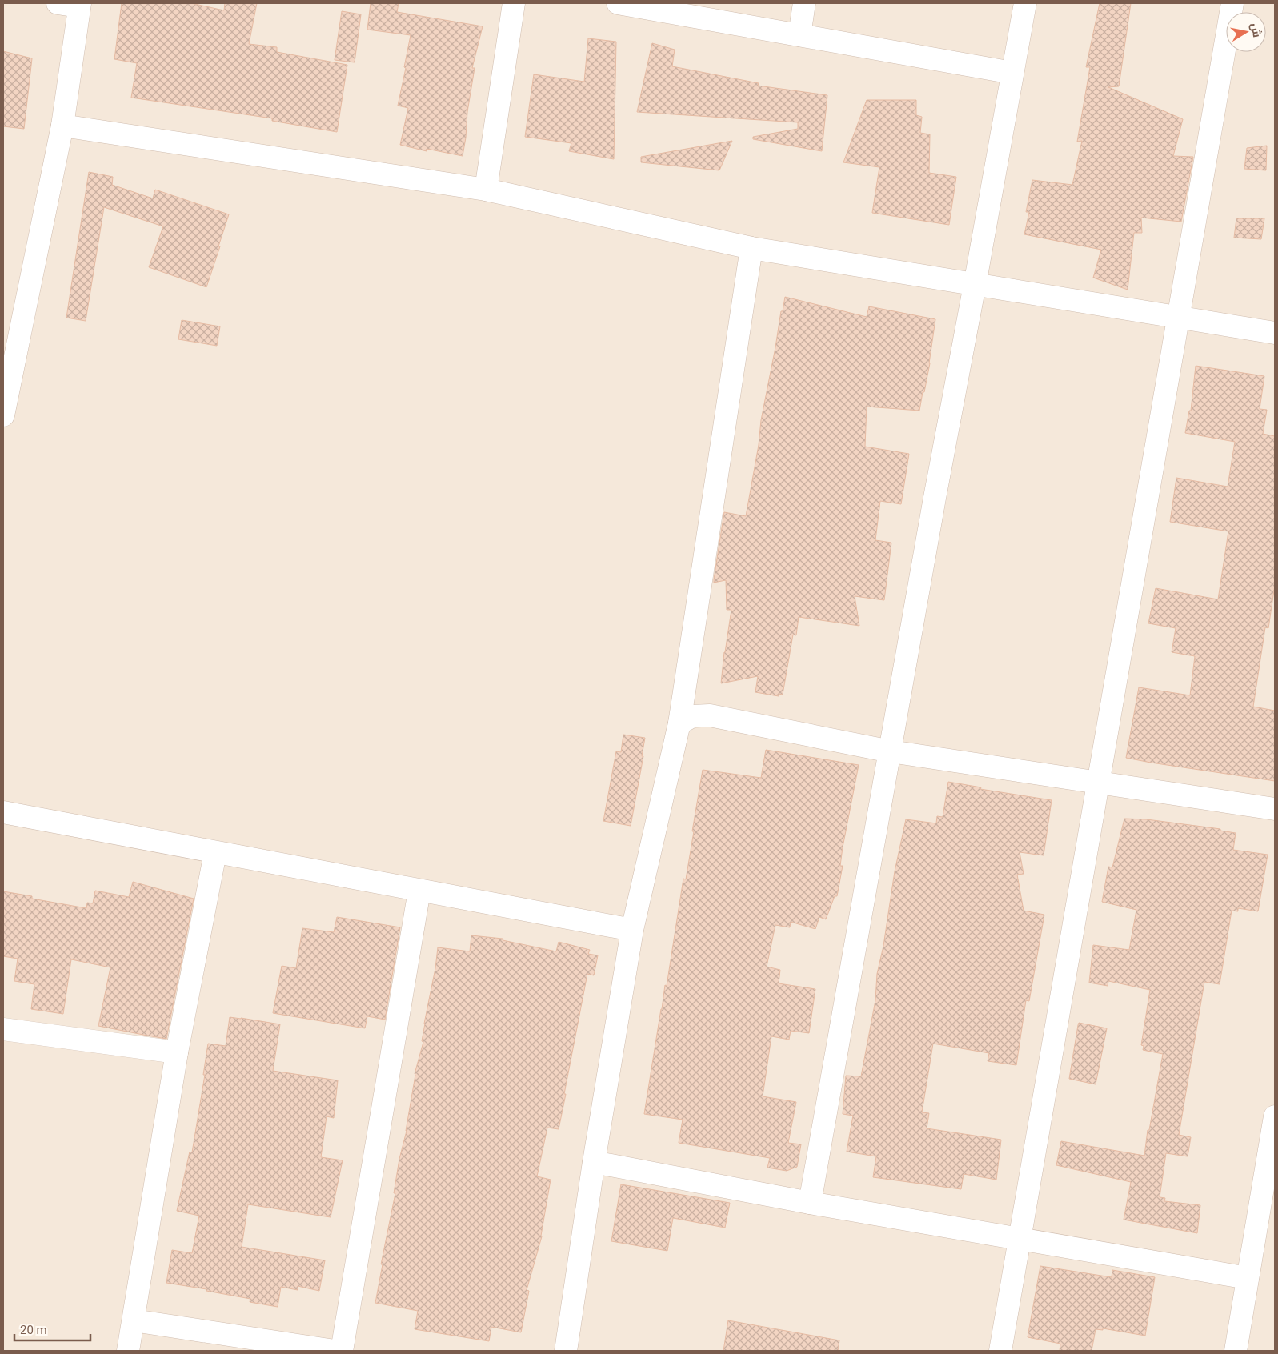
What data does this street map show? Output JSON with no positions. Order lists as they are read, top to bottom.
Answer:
{
  "scale_bar": "20 m",
  "north": "right"
}
